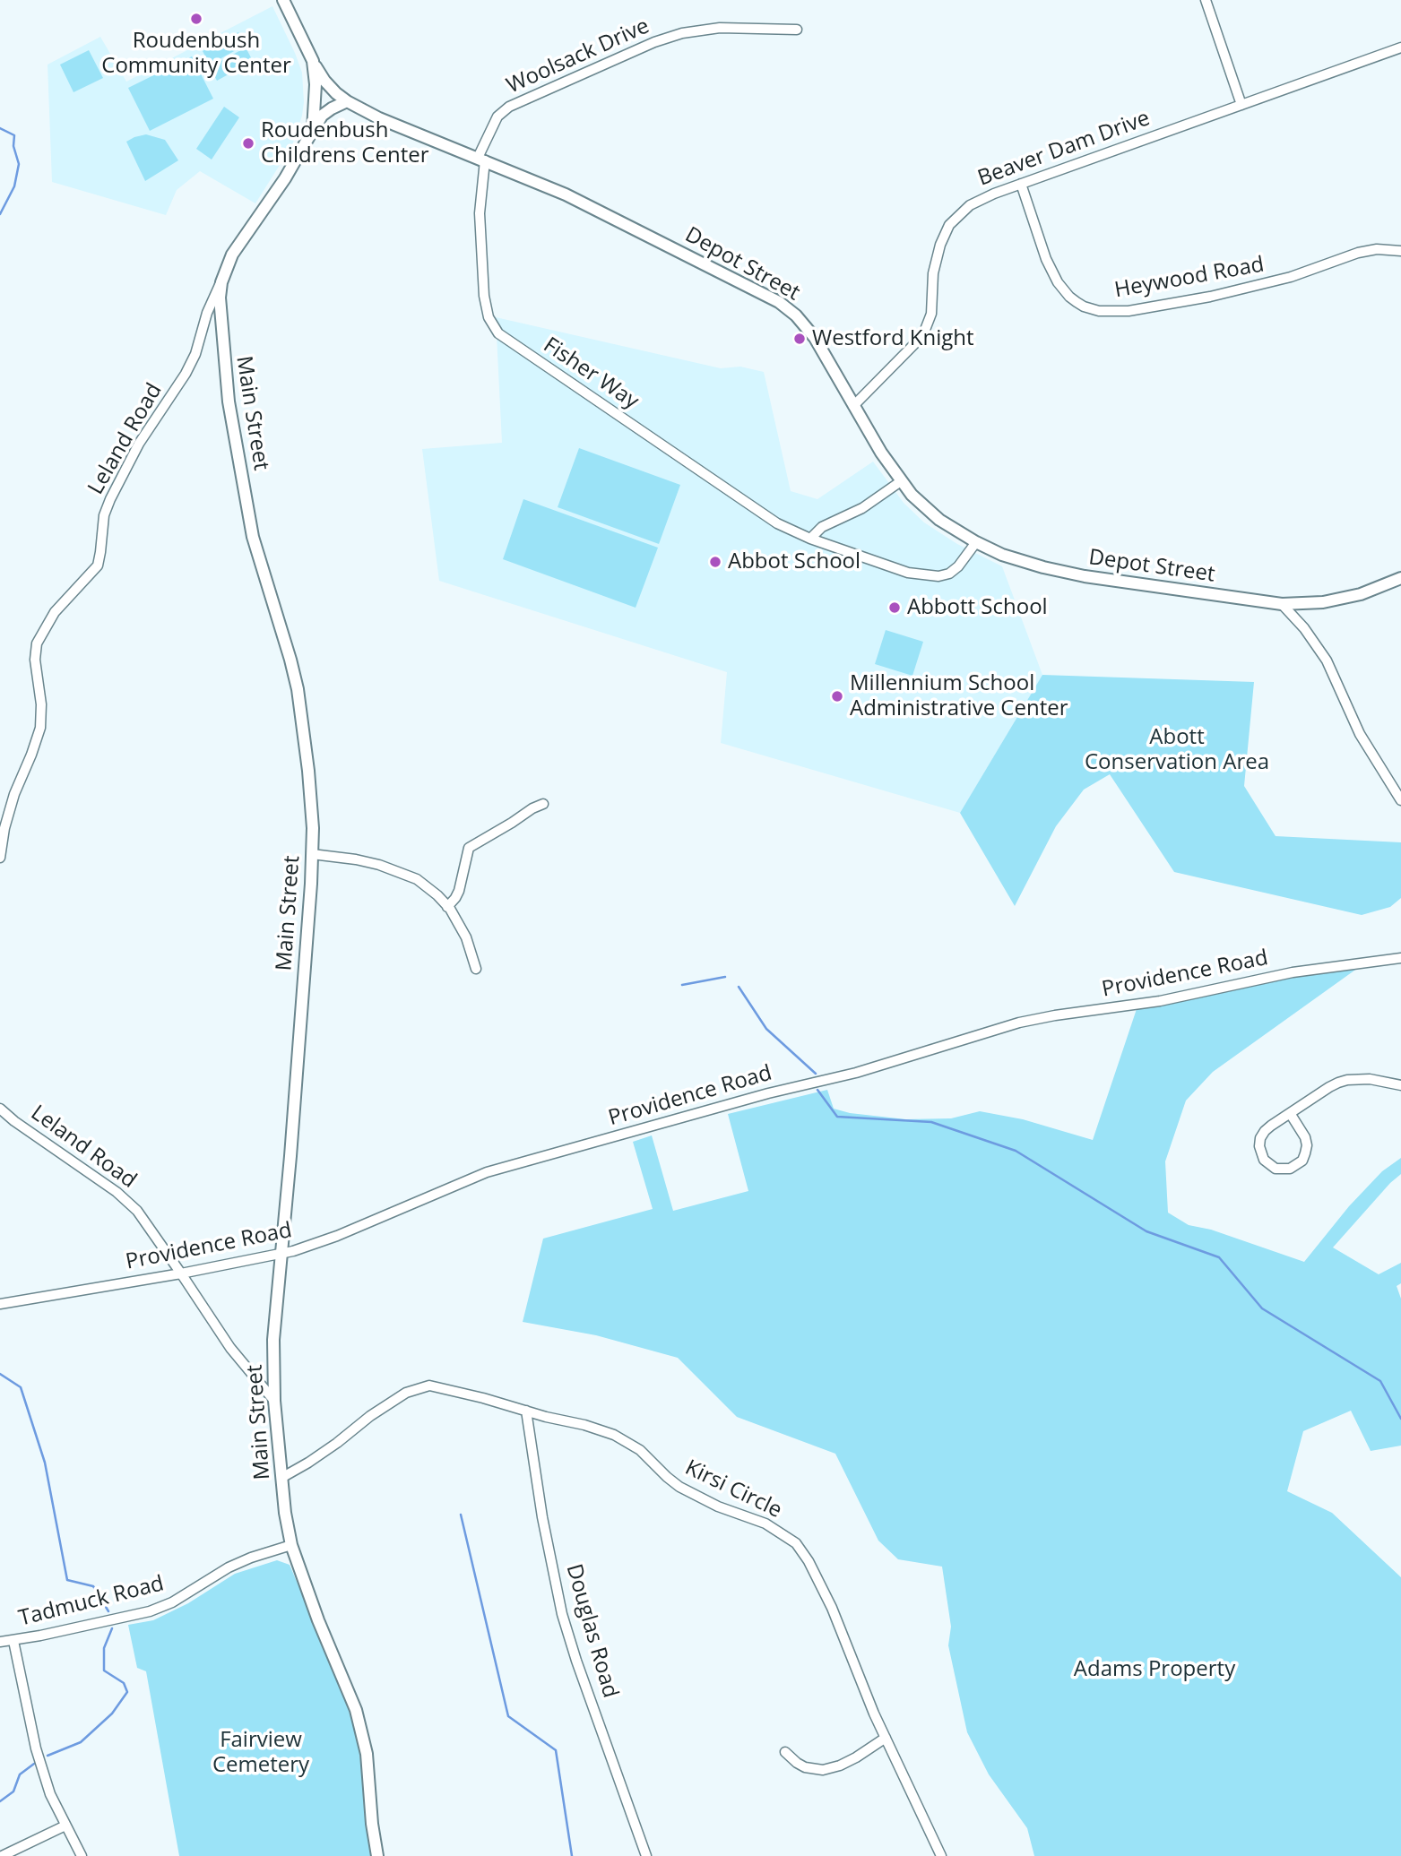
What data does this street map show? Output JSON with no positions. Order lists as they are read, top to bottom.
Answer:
{
  "streets": {
    "main road": ["Depot Street", "Main Street"],
    "street": [
      "Woolsack Drive",
      "Beaver Dam Drive",
      "Heywood Road",
      "Fisher Way",
      "Leland Road",
      "Providence Road",
      "Kirsi Circle",
      "Tadmuck Road",
      "Douglas Road"
    ]
  },
  "crossings": [
    ["Woolsack Drive", "Depot Street"],
    ["Woolsack Drive", "Fisher Way"],
    ["Beaver Dam Drive", "Depot Street"],
    ["Beaver Dam Drive", "Heywood Road"],
    ["Depot Street", "Fisher Way"],
    ["Depot Street", "Main Street"],
    ["Main Street", "Leland Road"],
    ["Main Street", "Providence Road"],
    ["Main Street", "Kirsi Circle"],
    ["Main Street", "Tadmuck Road"],
    ["Leland Road", "Providence Road"],
    ["Kirsi Circle", "Douglas Road"]
  ],
  "parks": ["Abott Conservation Area", "Adams Property", "Fairview Cemetery"],
  "places": [
    "Roudenbush Community Center",
    "Roudenbush Childrens Center",
    "Westford Knight",
    "Abbot School",
    "Abbott School",
    "Millennium School Administrative Center"
  ]
}
